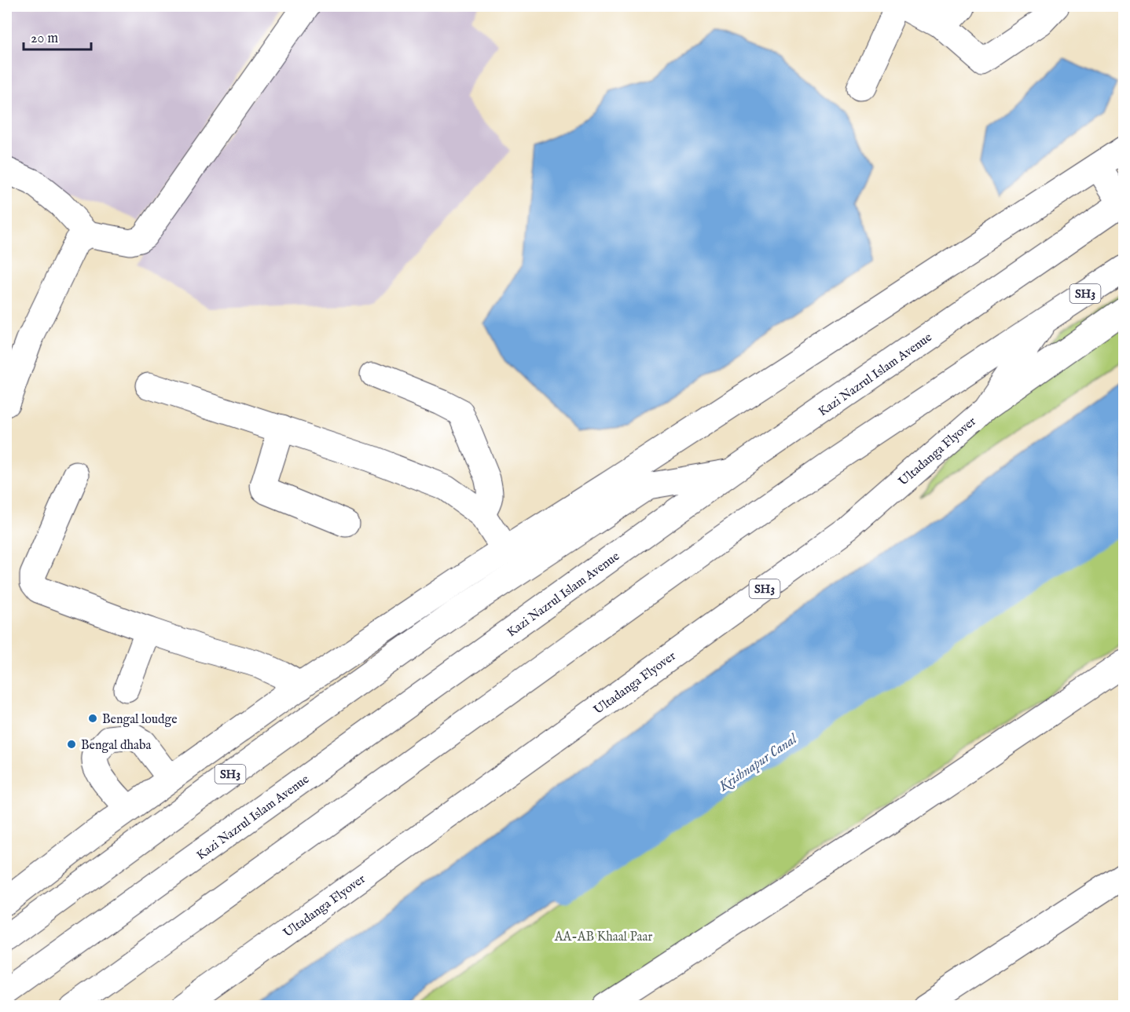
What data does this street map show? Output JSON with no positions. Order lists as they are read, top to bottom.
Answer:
{
  "streets": {
    "main road": ["SH3", "Kazi Nazrul Islam Avenue", "Ultadanga Flyover"]
  },
  "crossings": [
    ["SH3", "Kazi Nazrul Islam Avenue"],
    ["SH3", "Ultadanga Flyover"]
  ],
  "water": ["Krishnapur Canal"],
  "parks": ["AA-AB Khaal Paar"],
  "places": ["Bengal loudge", "Bengal dhaba"],
  "scale_bar": "20 m"
}
